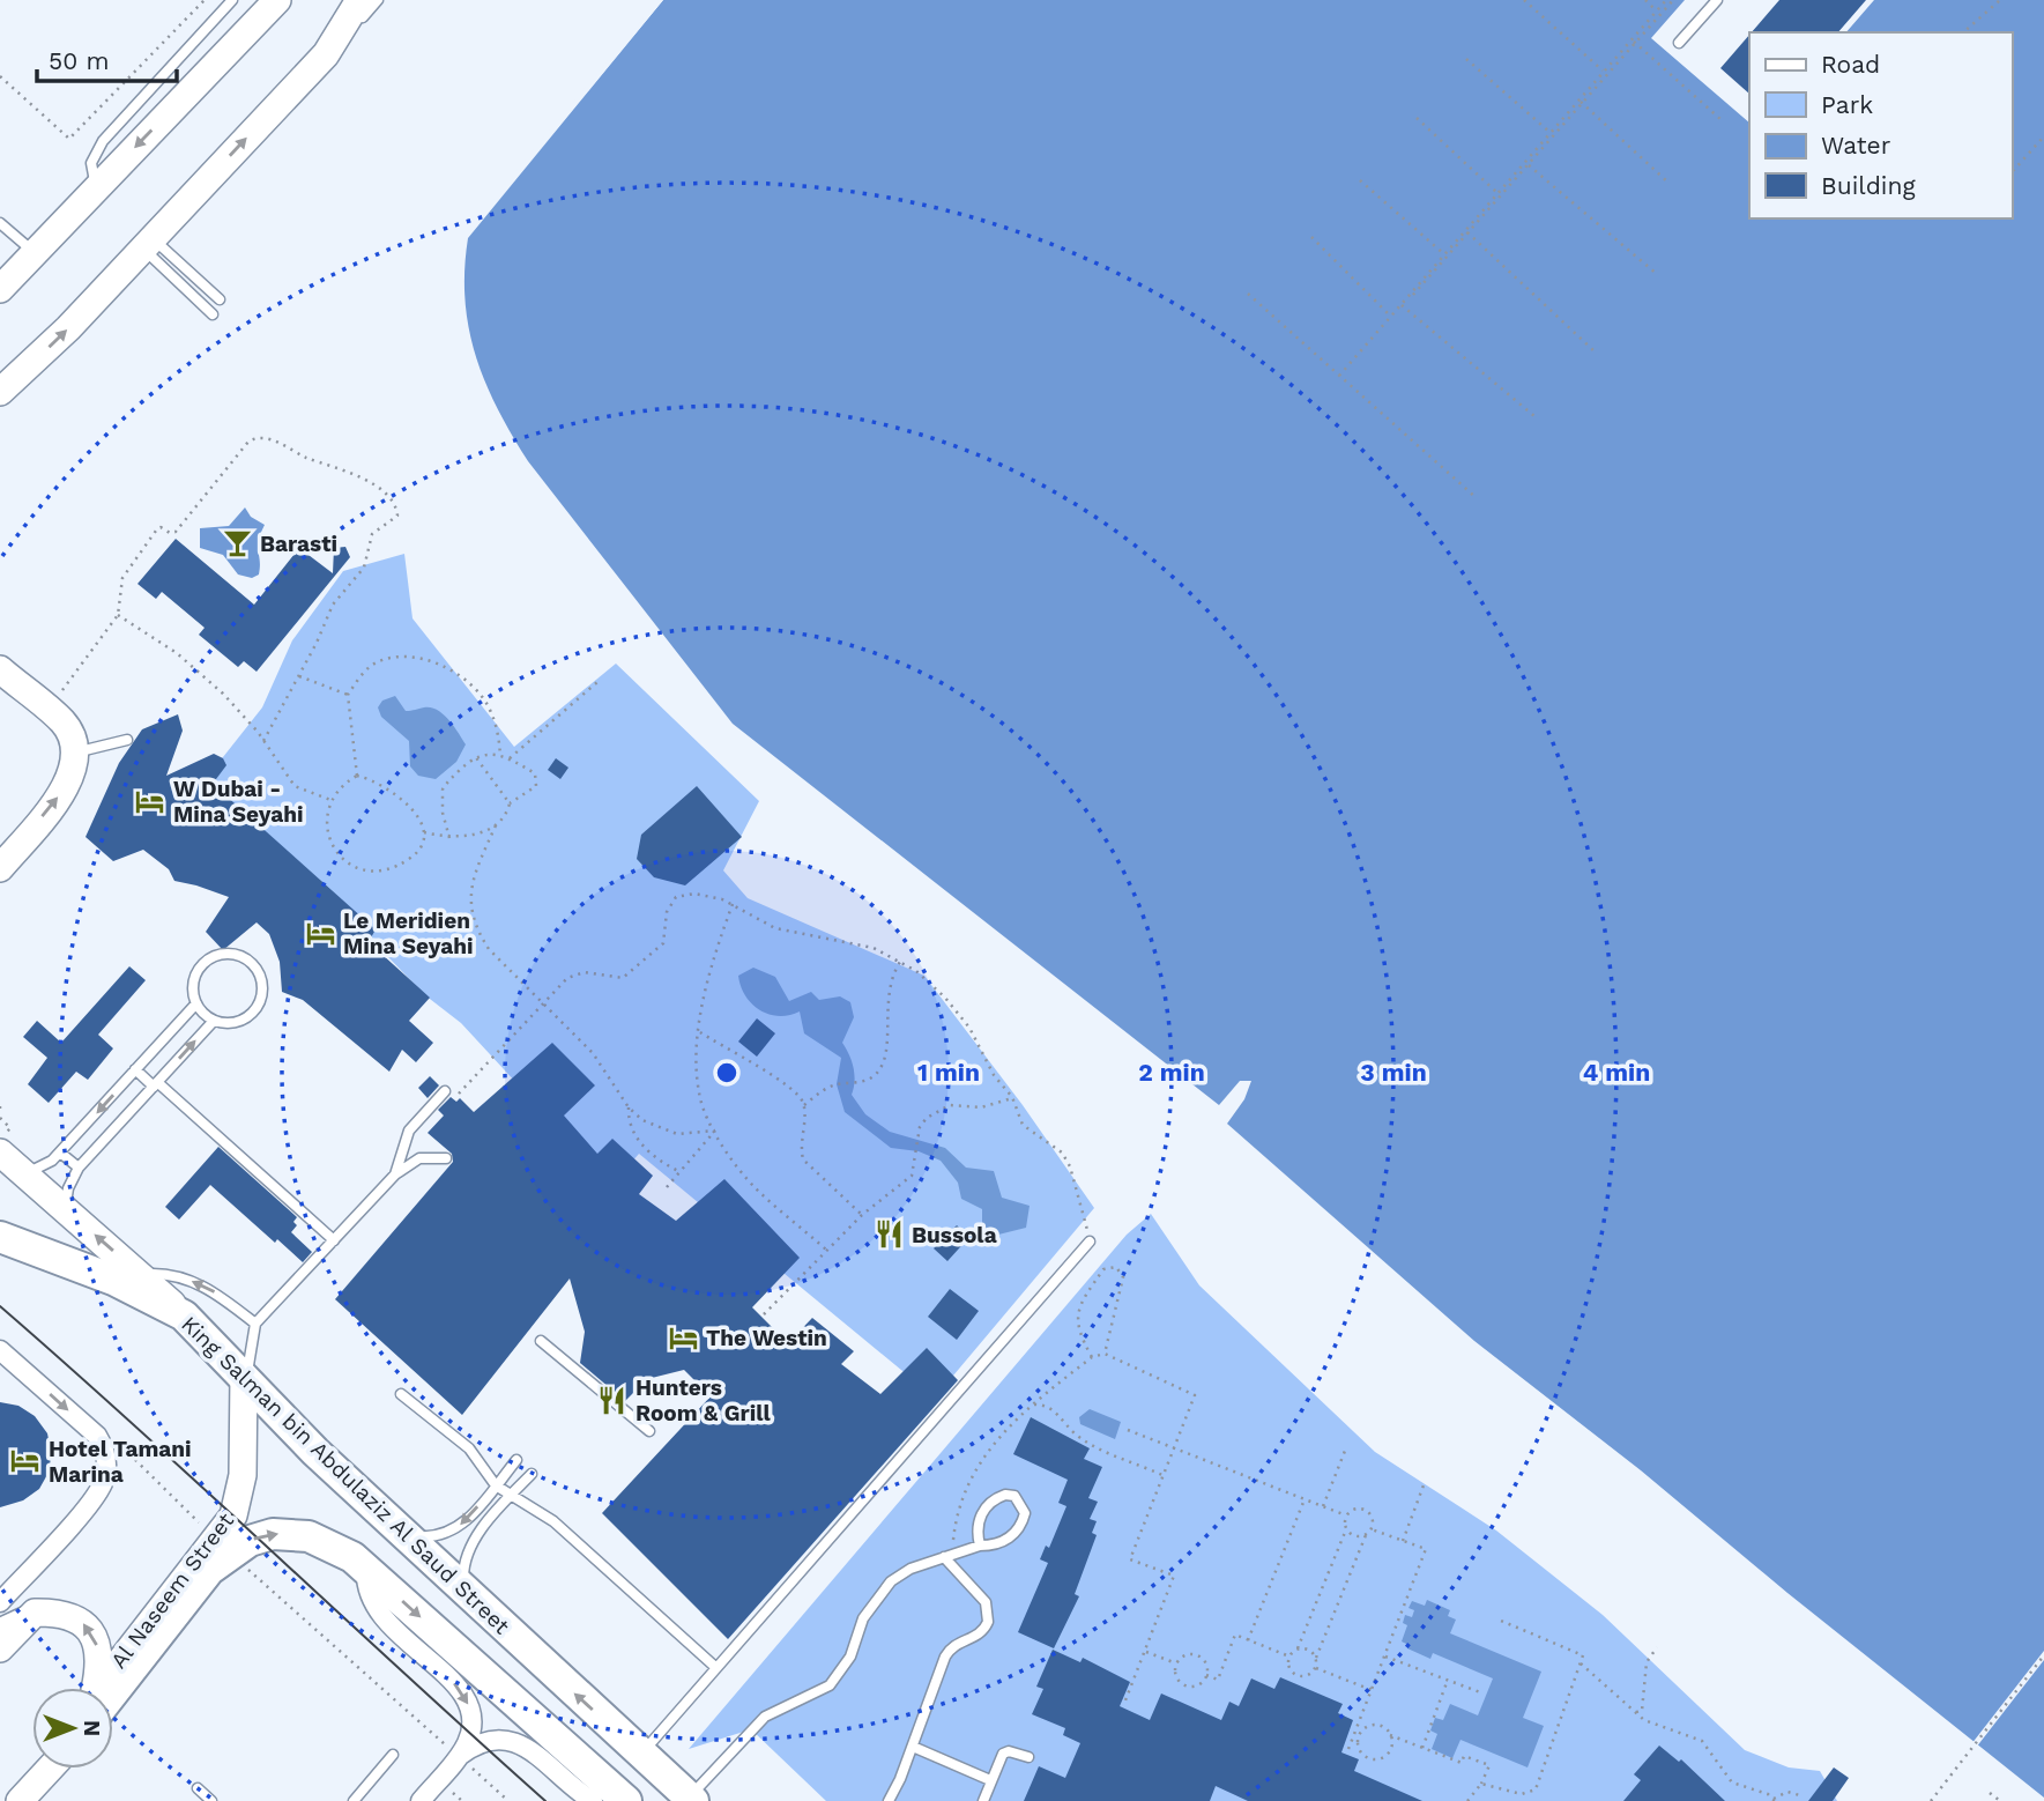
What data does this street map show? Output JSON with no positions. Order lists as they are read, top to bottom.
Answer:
{
  "streets": {
    "main road": ["King Salman bin Abdulaziz Al Saud Street"],
    "street": ["Al Naseem Street"]
  },
  "crossings": [
    ["King Salman bin Abdulaziz Al Saud Street", "Al Naseem Street"]
  ],
  "places": {
    "bar": ["Barasti"],
    "hotel": [
      "W Dubai - Mina Seyahi",
      "Le Meridien Mina Seyahi",
      "The Westin",
      "Hotel Tamani Marina"
    ],
    "restaurant": ["Bussola", "Hunters Room & Grill"]
  },
  "legend": [
    "Road",
    "Park",
    "Water",
    "Building"
  ],
  "scale_bar": "50 m",
  "north": "right",
  "rings": [
    "1 min",
    "2 min",
    "3 min",
    "4 min"
  ]
}
